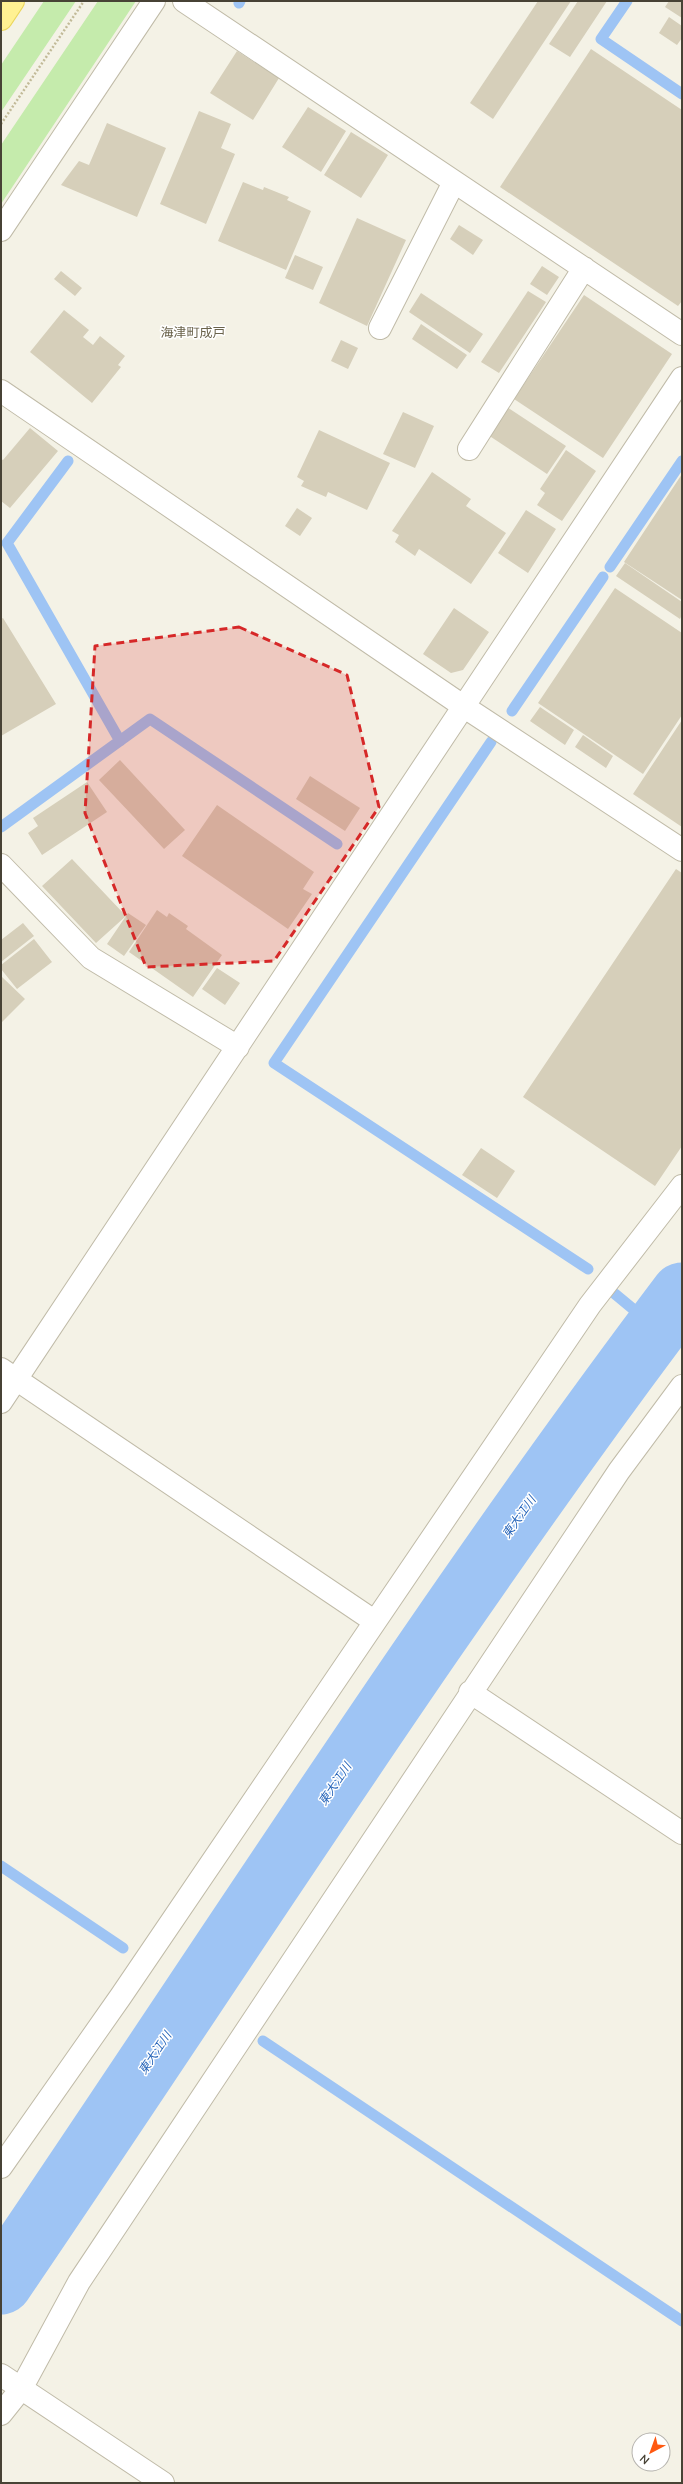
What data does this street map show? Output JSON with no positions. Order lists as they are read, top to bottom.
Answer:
{
  "districts": ["海津町成戸"],
  "water": ["東大江川"],
  "north": "bottom left"
}
